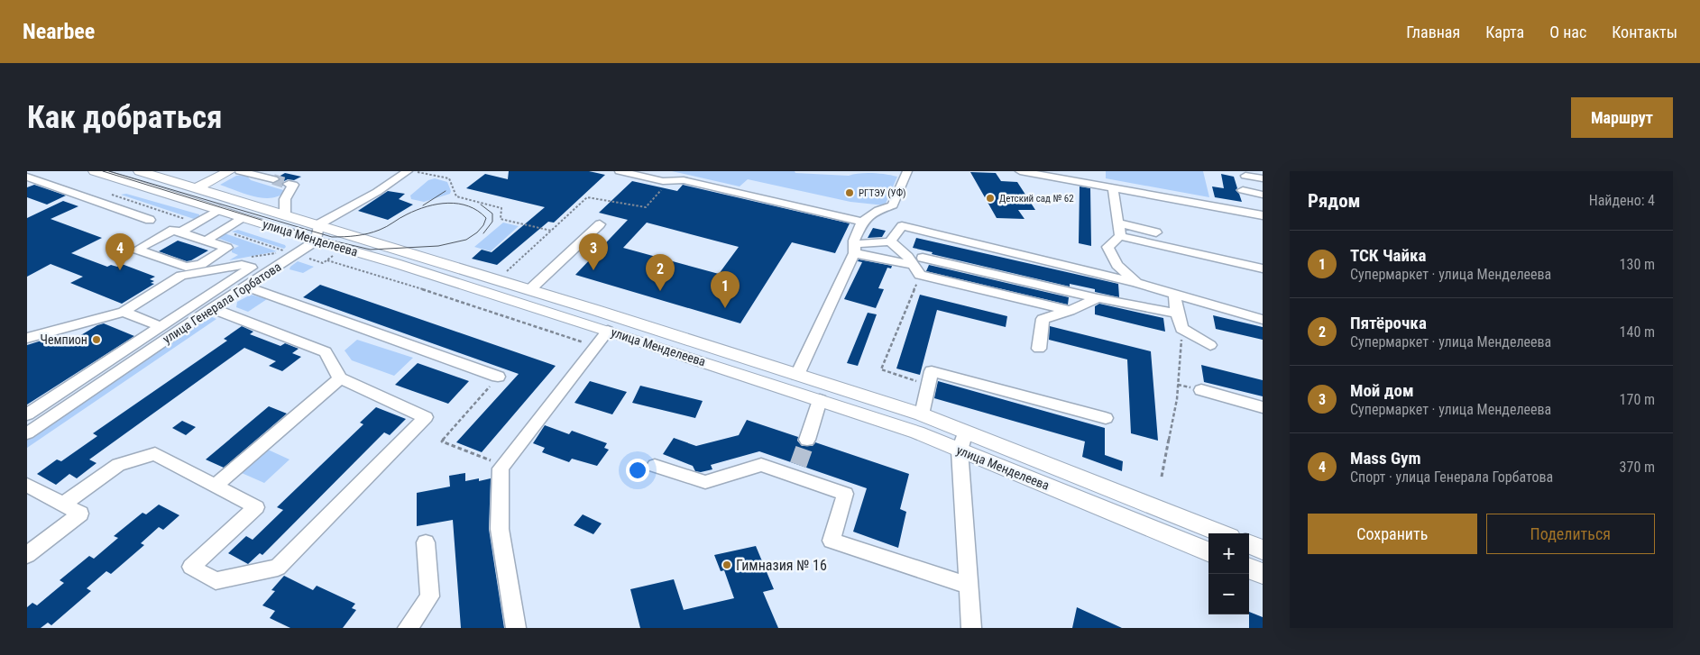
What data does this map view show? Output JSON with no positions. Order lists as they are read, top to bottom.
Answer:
{
  "streets": {
    "main road": ["улица Менделеева"],
    "street": ["улица Генерала Горбатова"]
  },
  "crossings": [
    ["улица Менделеева", "улица Генерала Горбатова"]
  ],
  "places": [
    "РГТЭУ (УФ)",
    "Детский сад № 62",
    "Чемпион",
    "Гимназия № 16"
  ],
  "page": {
    "header": "Nearbee",
    "nav": [
      "Главная",
      "Карта",
      "О нас",
      "Контакты"
    ],
    "buttons": [
      "Маршрут",
      ["Сохранить", "Поделиться"]
    ],
    "title": "Как добраться",
    "heading": ["Рядом", "Найдено: 4"],
    "list": [
      {
        "mark": "1",
        "name": "ТСК Чайка",
        "note": "Супермаркет · улица Менделеева",
        "value": "130 m"
      },
      {
        "mark": "2",
        "name": "Пятёрочка",
        "note": "Супермаркет · улица Менделеева",
        "value": "140 m"
      },
      {
        "mark": "3",
        "name": "Мой дом",
        "note": "Супермаркет · улица Менделеева",
        "value": "170 m"
      },
      {
        "mark": "4",
        "name": "Mass Gym",
        "note": "Спорт · улица Генерала Горбатова",
        "value": "370 m"
      }
    ],
    "pins": [
      "3",
      "4",
      "2",
      "1"
    ],
    "map_buttons": ["+", "−"]
  }
}
